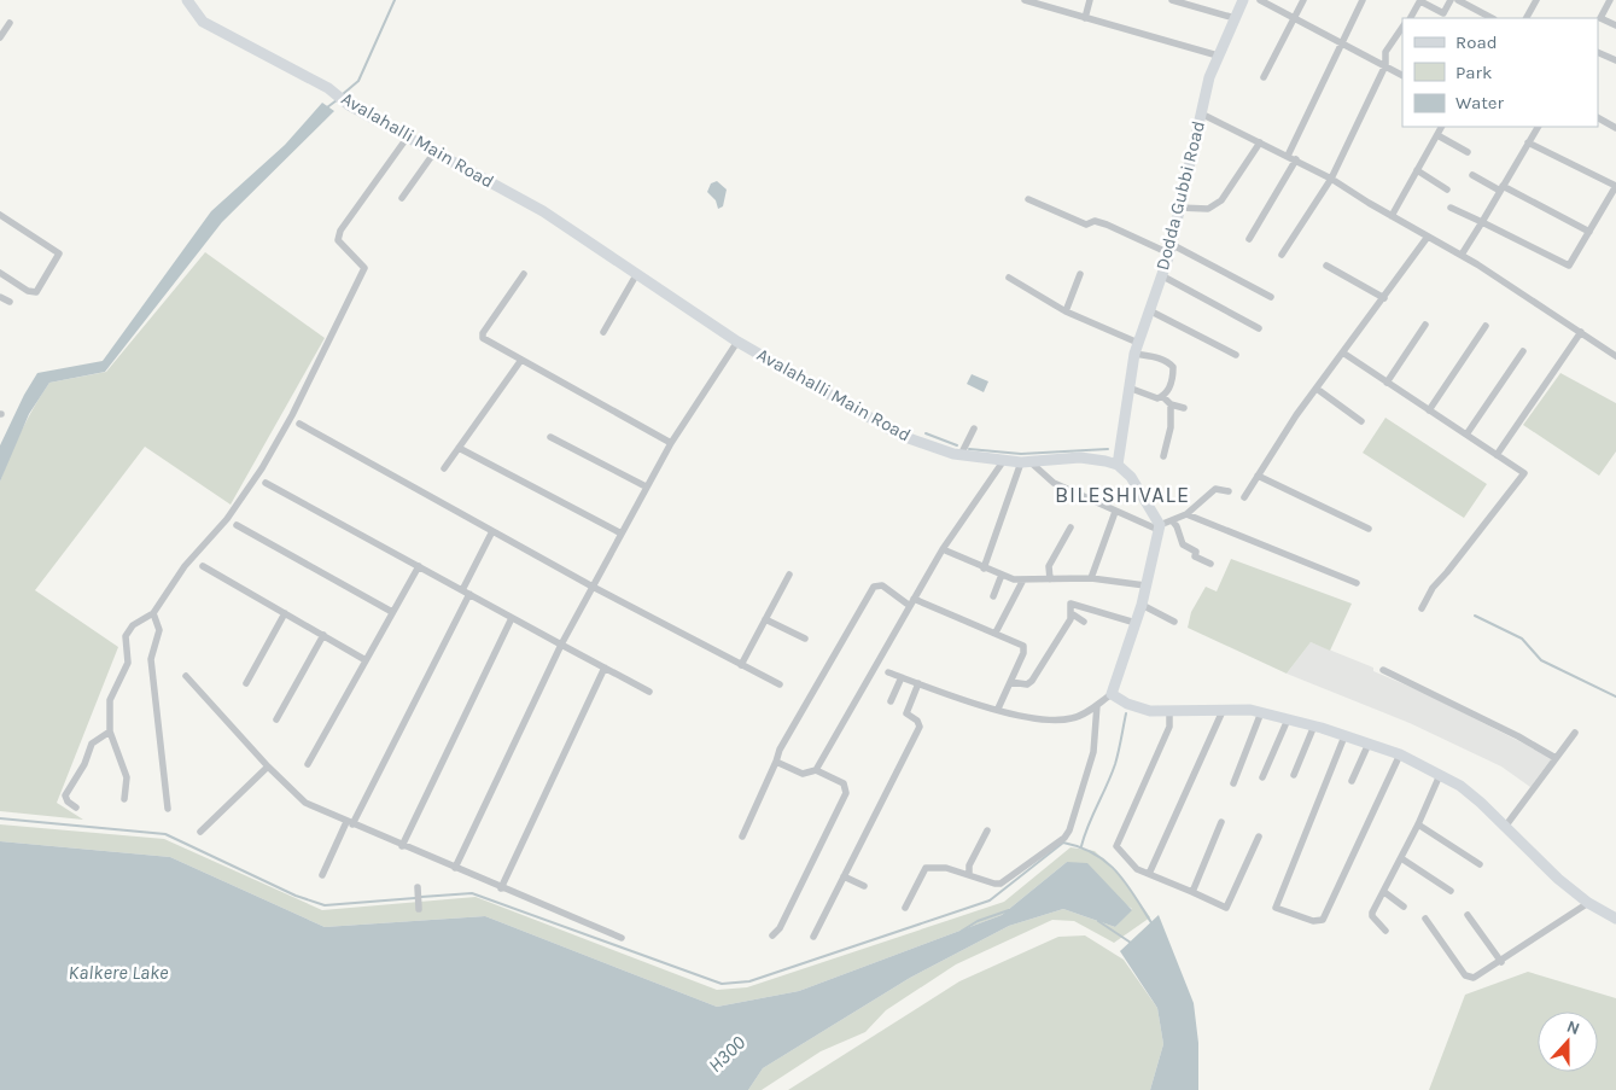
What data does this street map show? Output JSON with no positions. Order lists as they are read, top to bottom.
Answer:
{
  "streets": {
    "main road": ["Avalahalli Main Road", "Dodda Gubbi Road"]
  },
  "crossings": [
    ["Avalahalli Main Road", "Dodda Gubbi Road"]
  ],
  "districts": ["BILESHIVALE"],
  "water": ["Kalkere Lake", "H300"],
  "legend": ["Road", "Park", "Water"],
  "north": "top"
}
